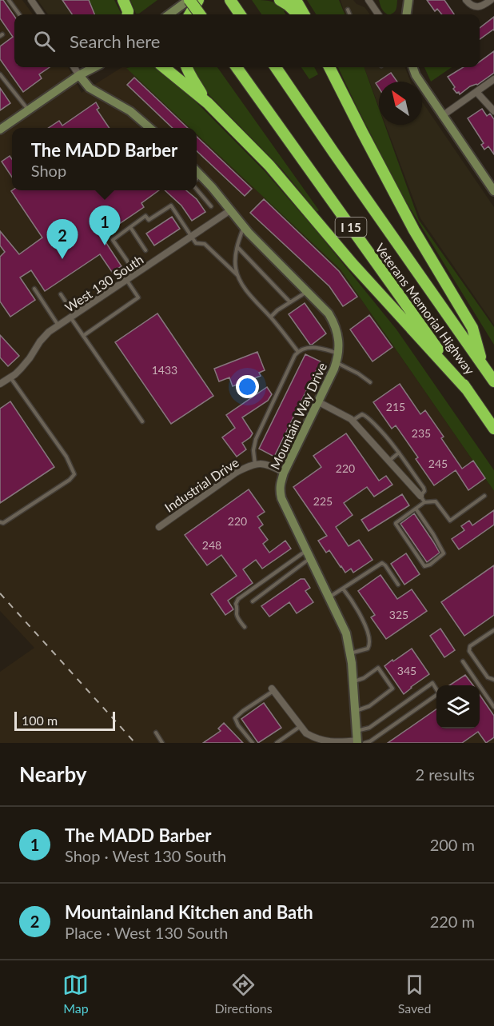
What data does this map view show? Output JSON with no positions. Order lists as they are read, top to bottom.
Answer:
{
  "streets": {
    "highway": ["I 15", "Veterans Memorial Highway"],
    "street": ["West 130 South", "Mountain Way Drive", "Industrial Drive"]
  },
  "crossings": [
    ["West 130 South", "Mountain Way Drive"],
    ["Mountain Way Drive", "Industrial Drive"]
  ],
  "house_numbers": [
    "1433",
    "215",
    "235",
    "245",
    "220",
    "225",
    "220",
    "248",
    "325",
    "345"
  ],
  "scale_bar": "100 m",
  "north": "top left",
  "page": {
    "search": "Search here",
    "popup": ["The MADD Barber", "Shop"],
    "pins": ["1", "2"],
    "scale": "100 m",
    "heading": ["Nearby", "2 results"],
    "list": [
      {
        "mark": "1",
        "name": "The MADD Barber",
        "note": "Shop · West 130 South",
        "value": "200 m"
      },
      {
        "mark": "2",
        "name": "Mountainland Kitchen and Bath",
        "note": "Place · West 130 South",
        "value": "220 m"
      }
    ],
    "nav": ["Map", "Directions", "Saved"]
  }
}
